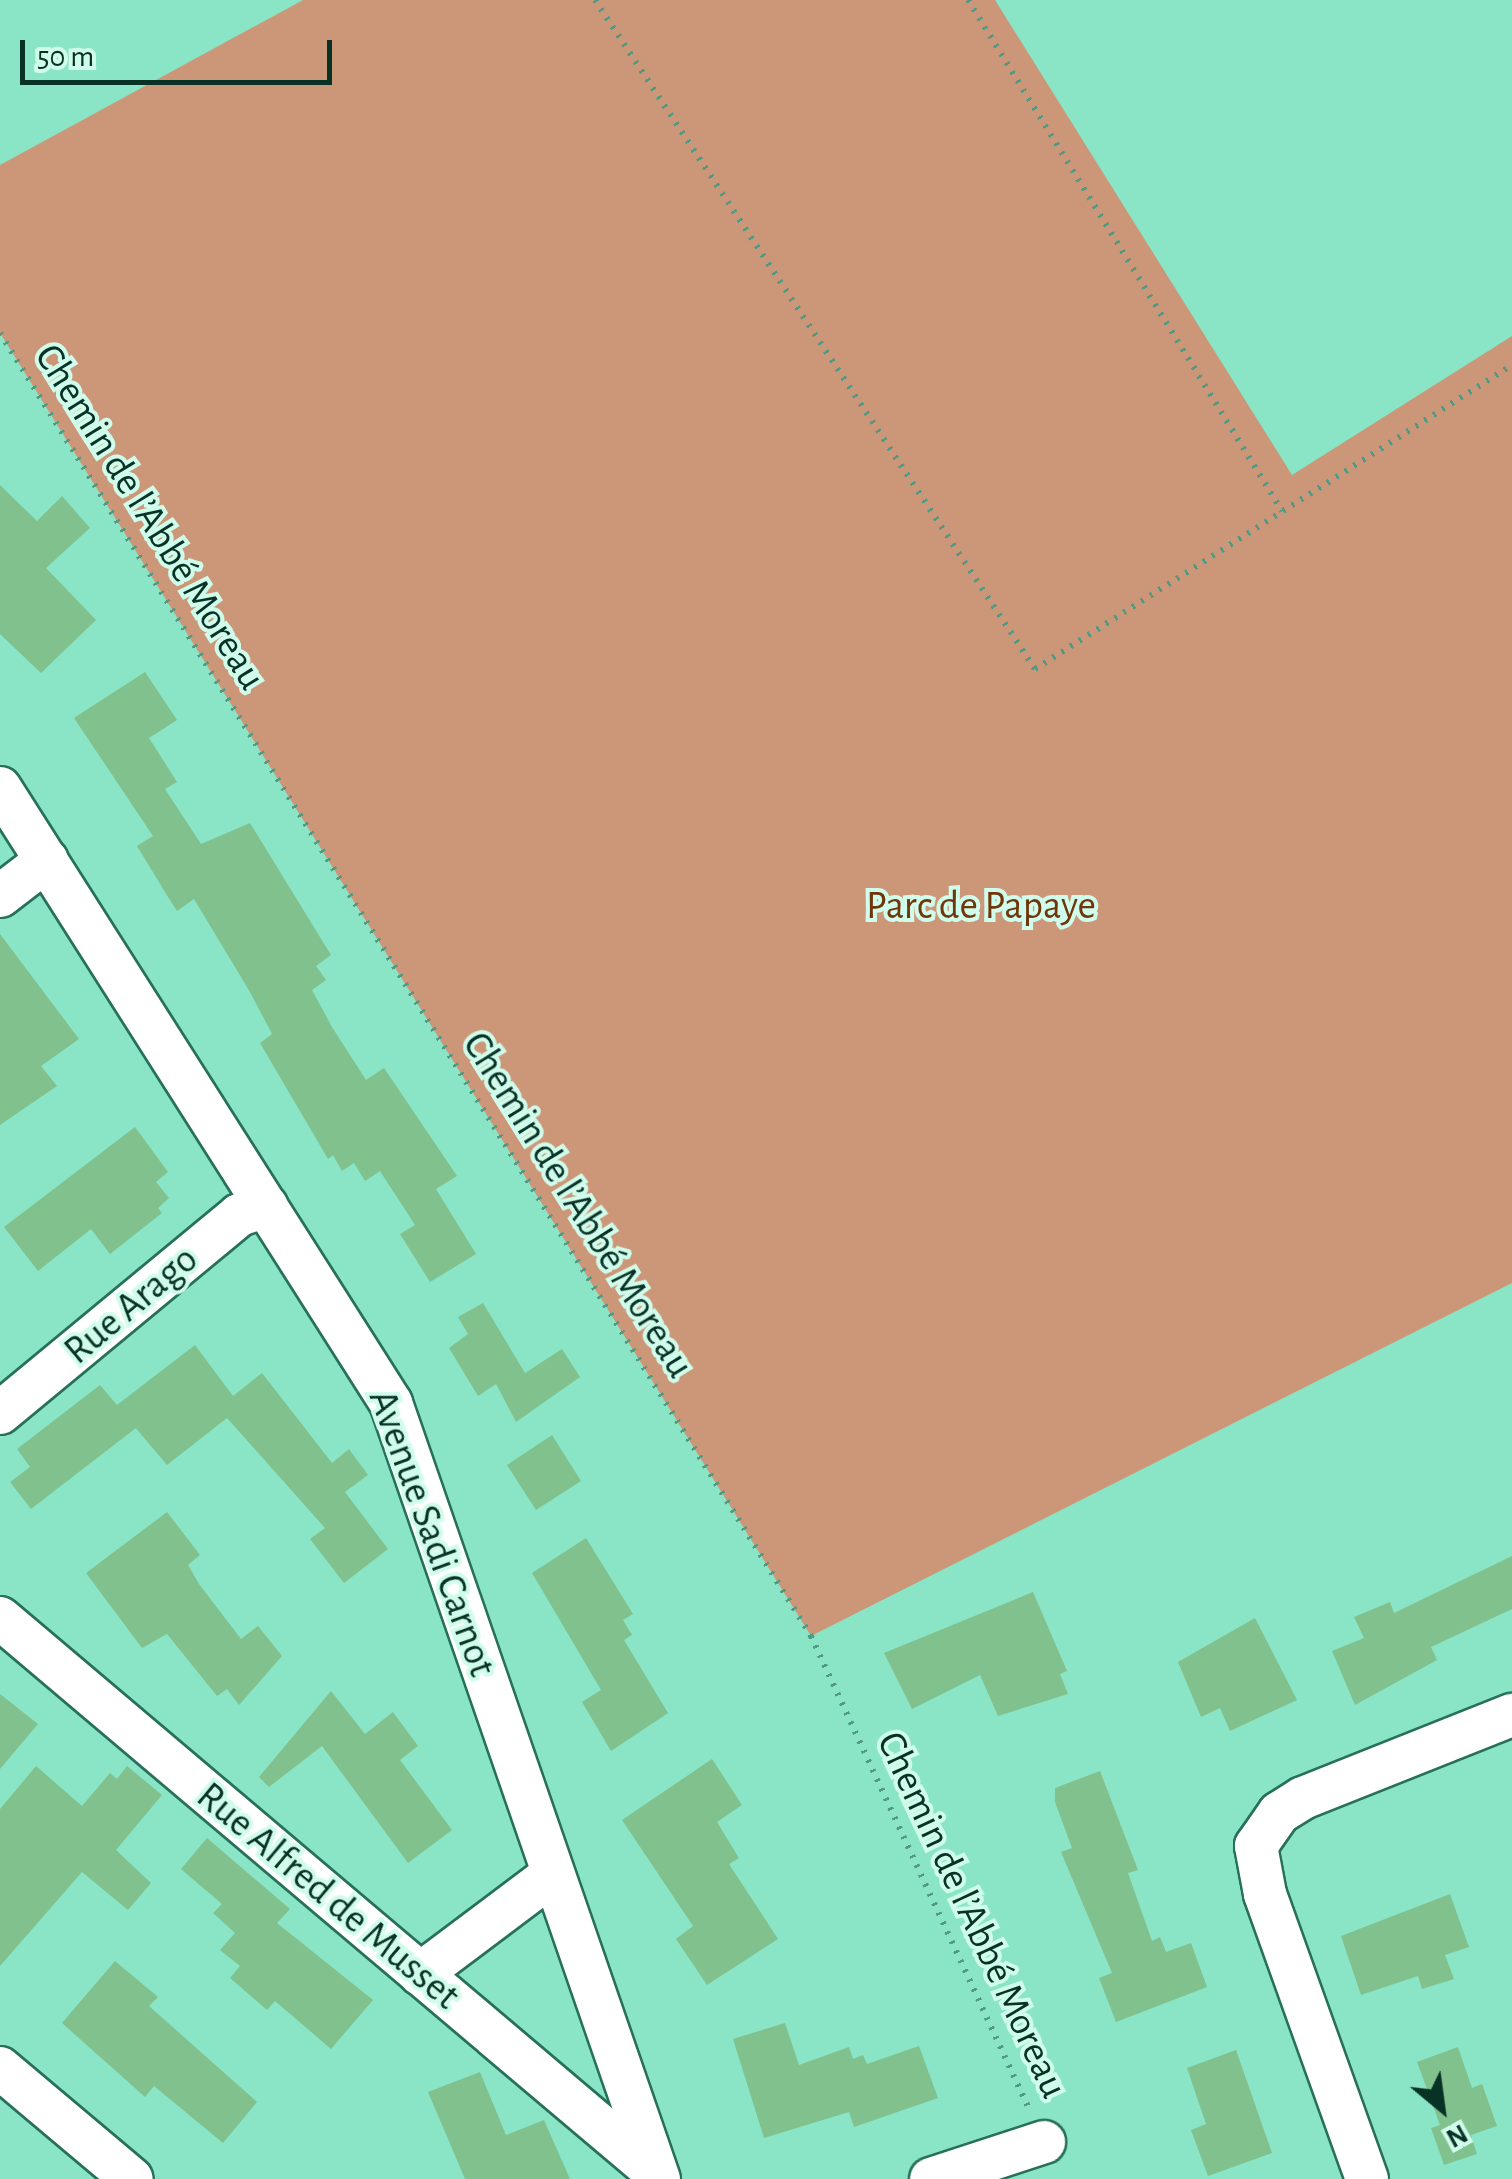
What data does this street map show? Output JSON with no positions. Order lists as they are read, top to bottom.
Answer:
{
  "streets": {
    "street": ["Rue Arago", "Avenue Sadi Carnot", "Rue Alfred de Musset"],
    "path": ["Chemin de l’Abbé Moreau"]
  },
  "crossings": [
    ["Rue Arago", "Avenue Sadi Carnot"],
    ["Avenue Sadi Carnot", "Rue Alfred de Musset"]
  ],
  "parks": ["Parc de Papaye"],
  "scale_bar": "50 m",
  "north": "bottom right"
}
